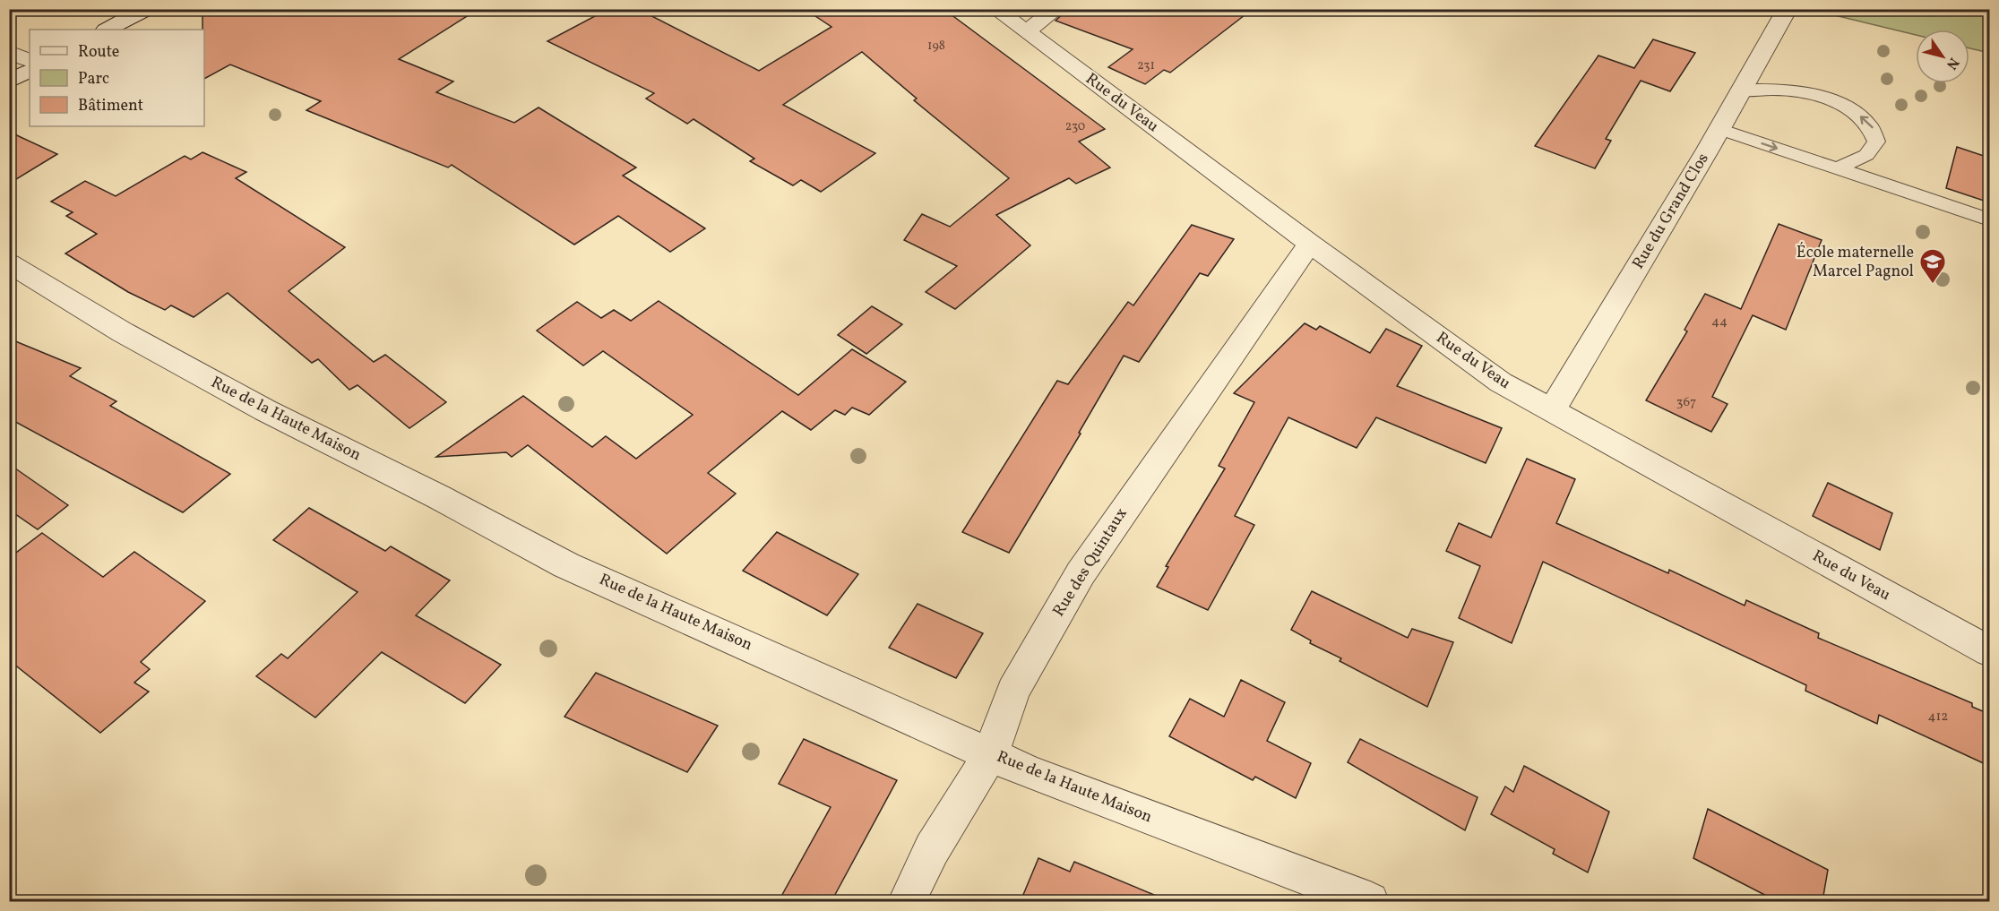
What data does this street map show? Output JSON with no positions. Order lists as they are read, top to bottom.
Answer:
{
  "streets": {
    "street": [
      "Rue du Veau",
      "Rue du Grand Clos",
      "Rue de la Haute Maison",
      "Rue des Quintaux"
    ]
  },
  "crossings": [
    ["Rue du Veau", "Rue du Grand Clos"],
    ["Rue du Veau", "Rue des Quintaux"],
    ["Rue de la Haute Maison", "Rue des Quintaux"]
  ],
  "places": {
    "school or university": ["École maternelle Marcel Pagnol"]
  },
  "house_numbers": [
    "198",
    "231",
    "230",
    "44",
    "367",
    "412"
  ],
  "legend": ["Route", "Parc", "Bâtiment"],
  "north": "bottom right"
}
